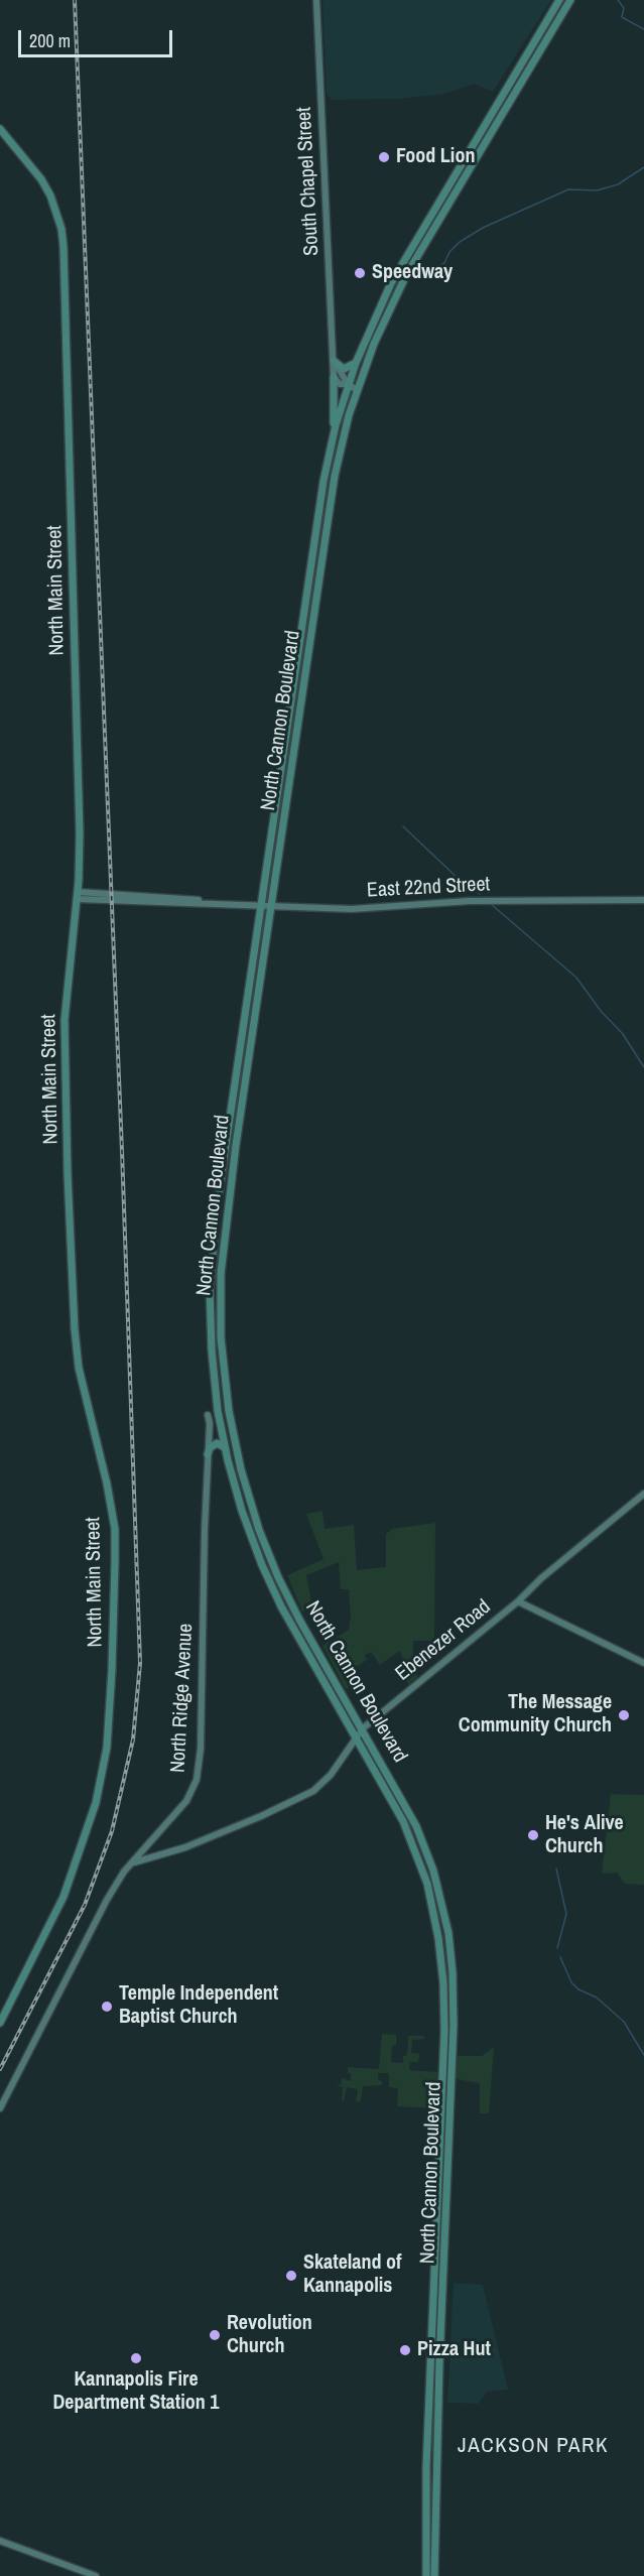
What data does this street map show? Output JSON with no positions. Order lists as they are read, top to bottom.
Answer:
{
  "streets": {
    "main road": ["North Main Street", "North Cannon Boulevard"],
    "street": [
      "South Chapel Street",
      "East 22nd Street",
      "Ebenezer Road",
      "North Ridge Avenue"
    ]
  },
  "crossings": [
    ["South Chapel Street", "North Cannon Boulevard"],
    ["North Main Street", "East 22nd Street"],
    ["North Cannon Boulevard", "East 22nd Street"],
    ["North Cannon Boulevard", "Ebenezer Road"],
    ["Ebenezer Road", "North Ridge Avenue"]
  ],
  "districts": ["JACKSON PARK"],
  "places": [
    "Food Lion",
    "Speedway",
    "The Message Community Church",
    "He's Alive Church",
    "Temple Independent Baptist Church",
    "Skateland of Kannapolis",
    "Revolution Church",
    "Pizza Hut",
    "Kannapolis Fire Department Station 1"
  ],
  "scale_bar": "200 m"
}
